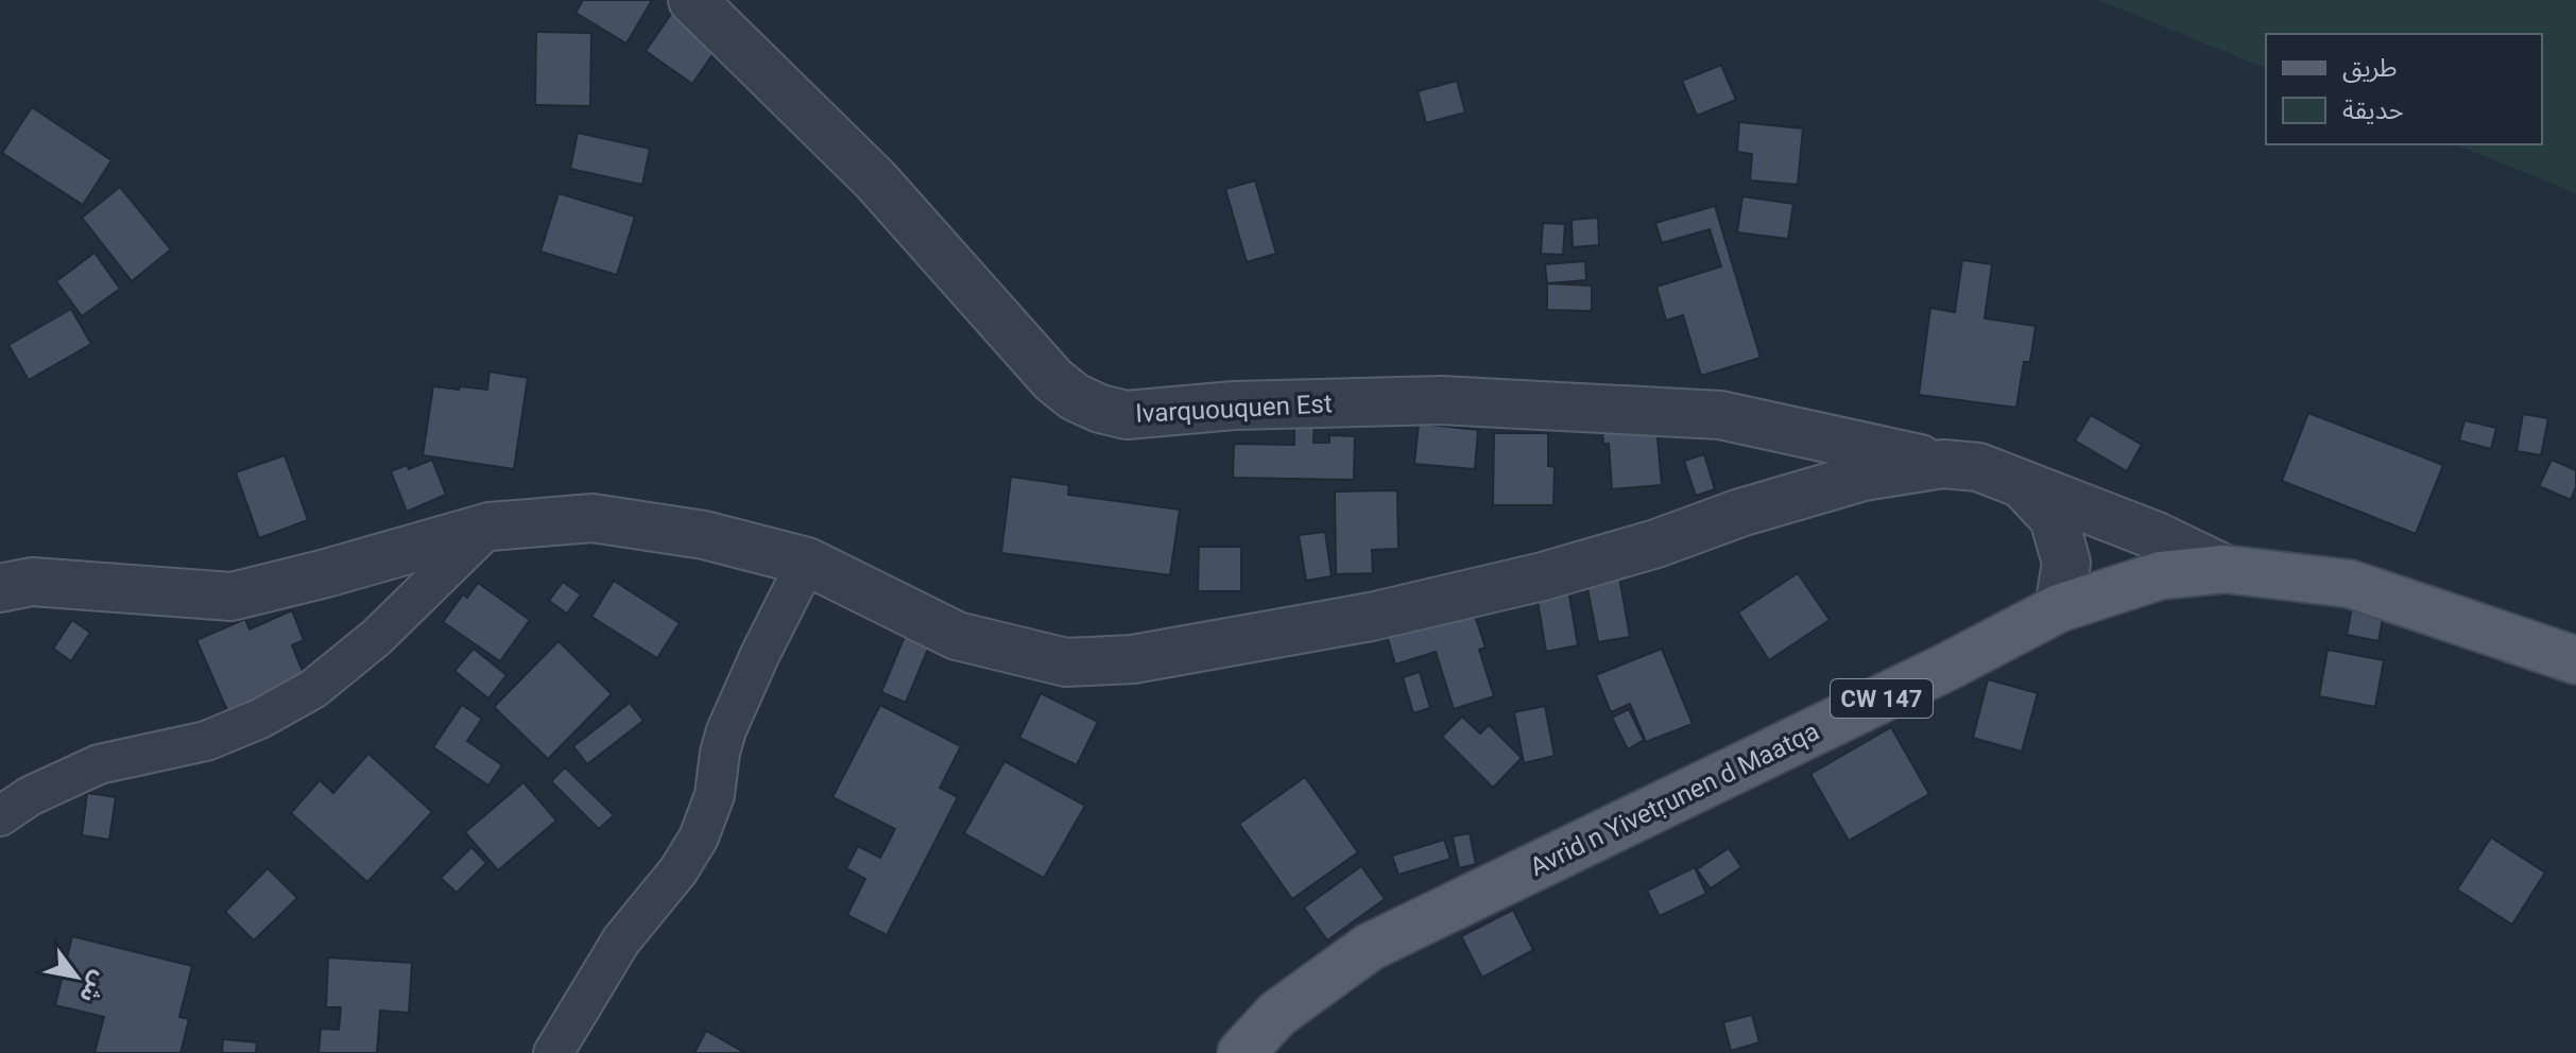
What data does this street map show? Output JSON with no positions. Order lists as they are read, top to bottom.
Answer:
{
  "streets": {
    "main road": ["CW 147", "Avrid n Yivetṛunen d Maatqa"],
    "street": ["Ivarquouquen Est"]
  },
  "legend": ["طريق", "حديقة"],
  "north": "bottom right"
}
